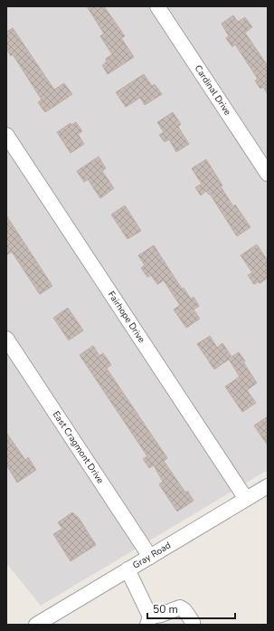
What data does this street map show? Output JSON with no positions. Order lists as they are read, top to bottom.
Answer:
{
  "streets": {
    "street": [
      "Cardinal Drive",
      "Fairhope Drive",
      "East Cragmont Drive",
      "Gray Road"
    ]
  },
  "crossings": [
    ["Fairhope Drive", "Gray Road"],
    ["East Cragmont Drive", "Gray Road"]
  ],
  "scale_bar": "50 m"
}
